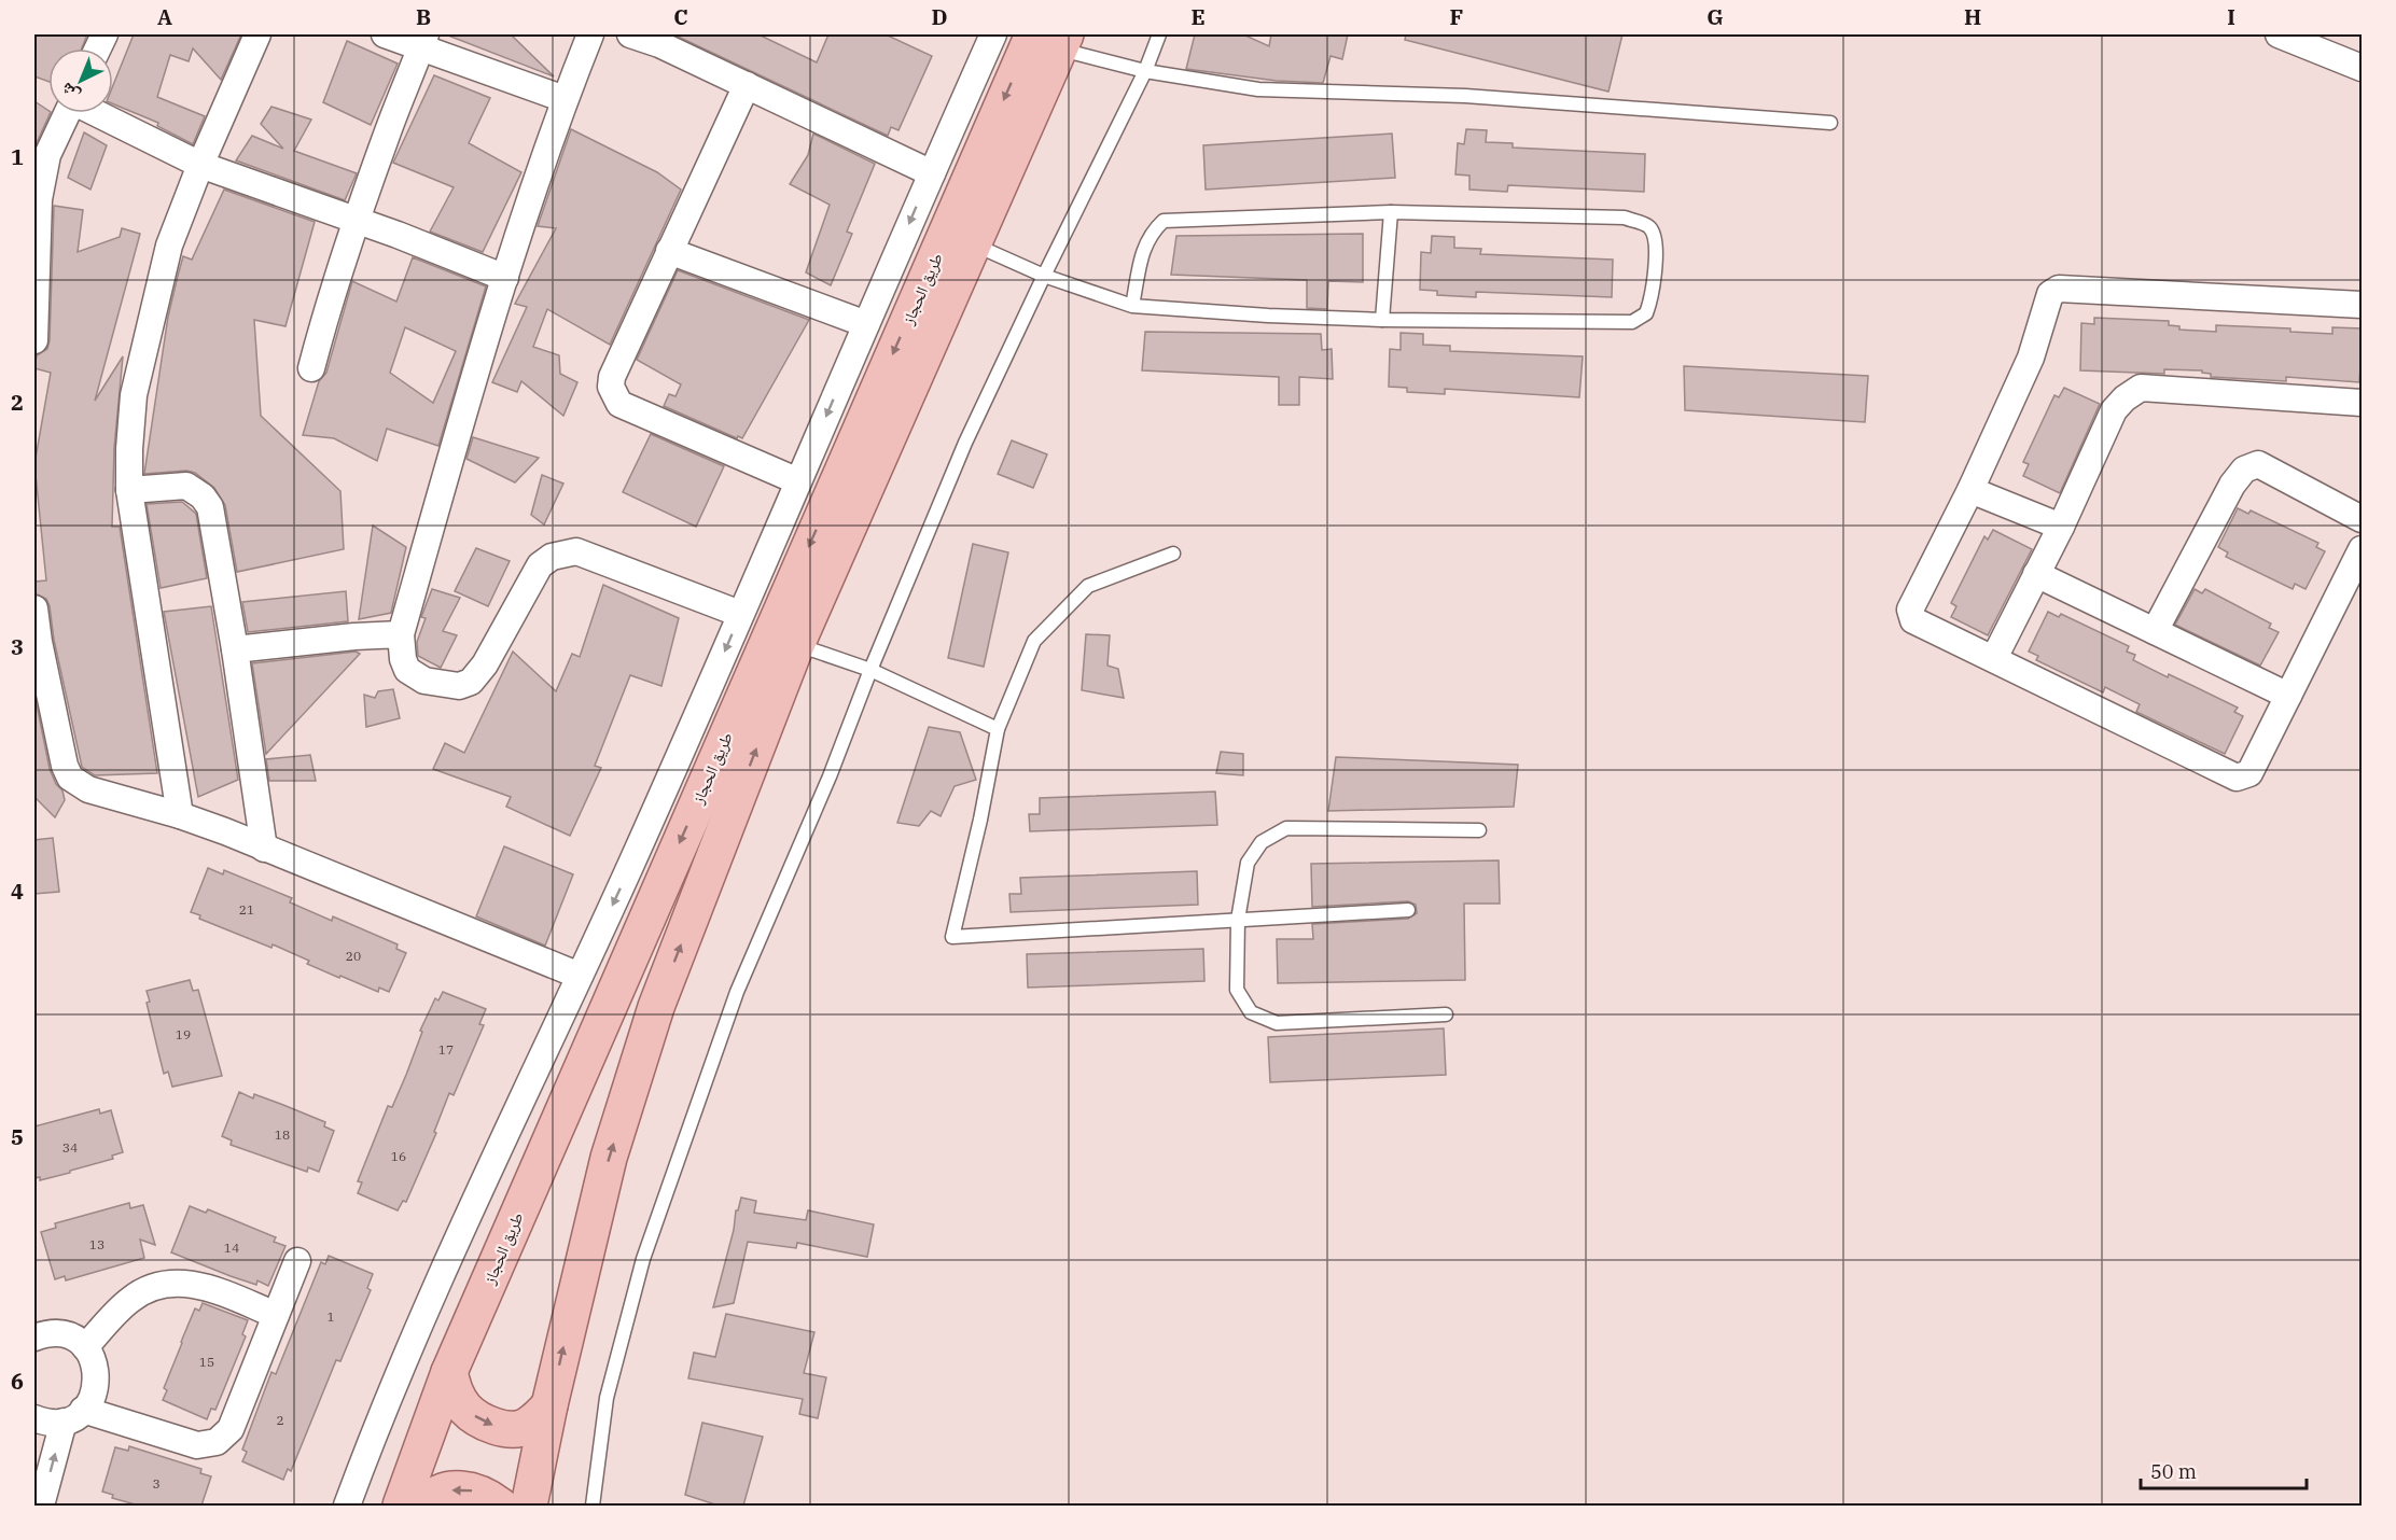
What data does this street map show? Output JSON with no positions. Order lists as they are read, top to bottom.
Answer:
{
  "streets": {
    "main road": ["طريق الحجاز"]
  },
  "house_numbers": [
    "21",
    "20",
    "19",
    "17",
    "18",
    "34",
    "16",
    "13",
    "14",
    "1",
    "15",
    "2",
    "3"
  ],
  "scale_bar": "50 m",
  "north": "bottom left",
  "grid": {
    "columns": [
      "A",
      "B",
      "C",
      "D",
      "E",
      "F",
      "G",
      "H",
      "I"
    ],
    "rows": [
      "1",
      "2",
      "3",
      "4",
      "5",
      "6"
    ]
  }
}
